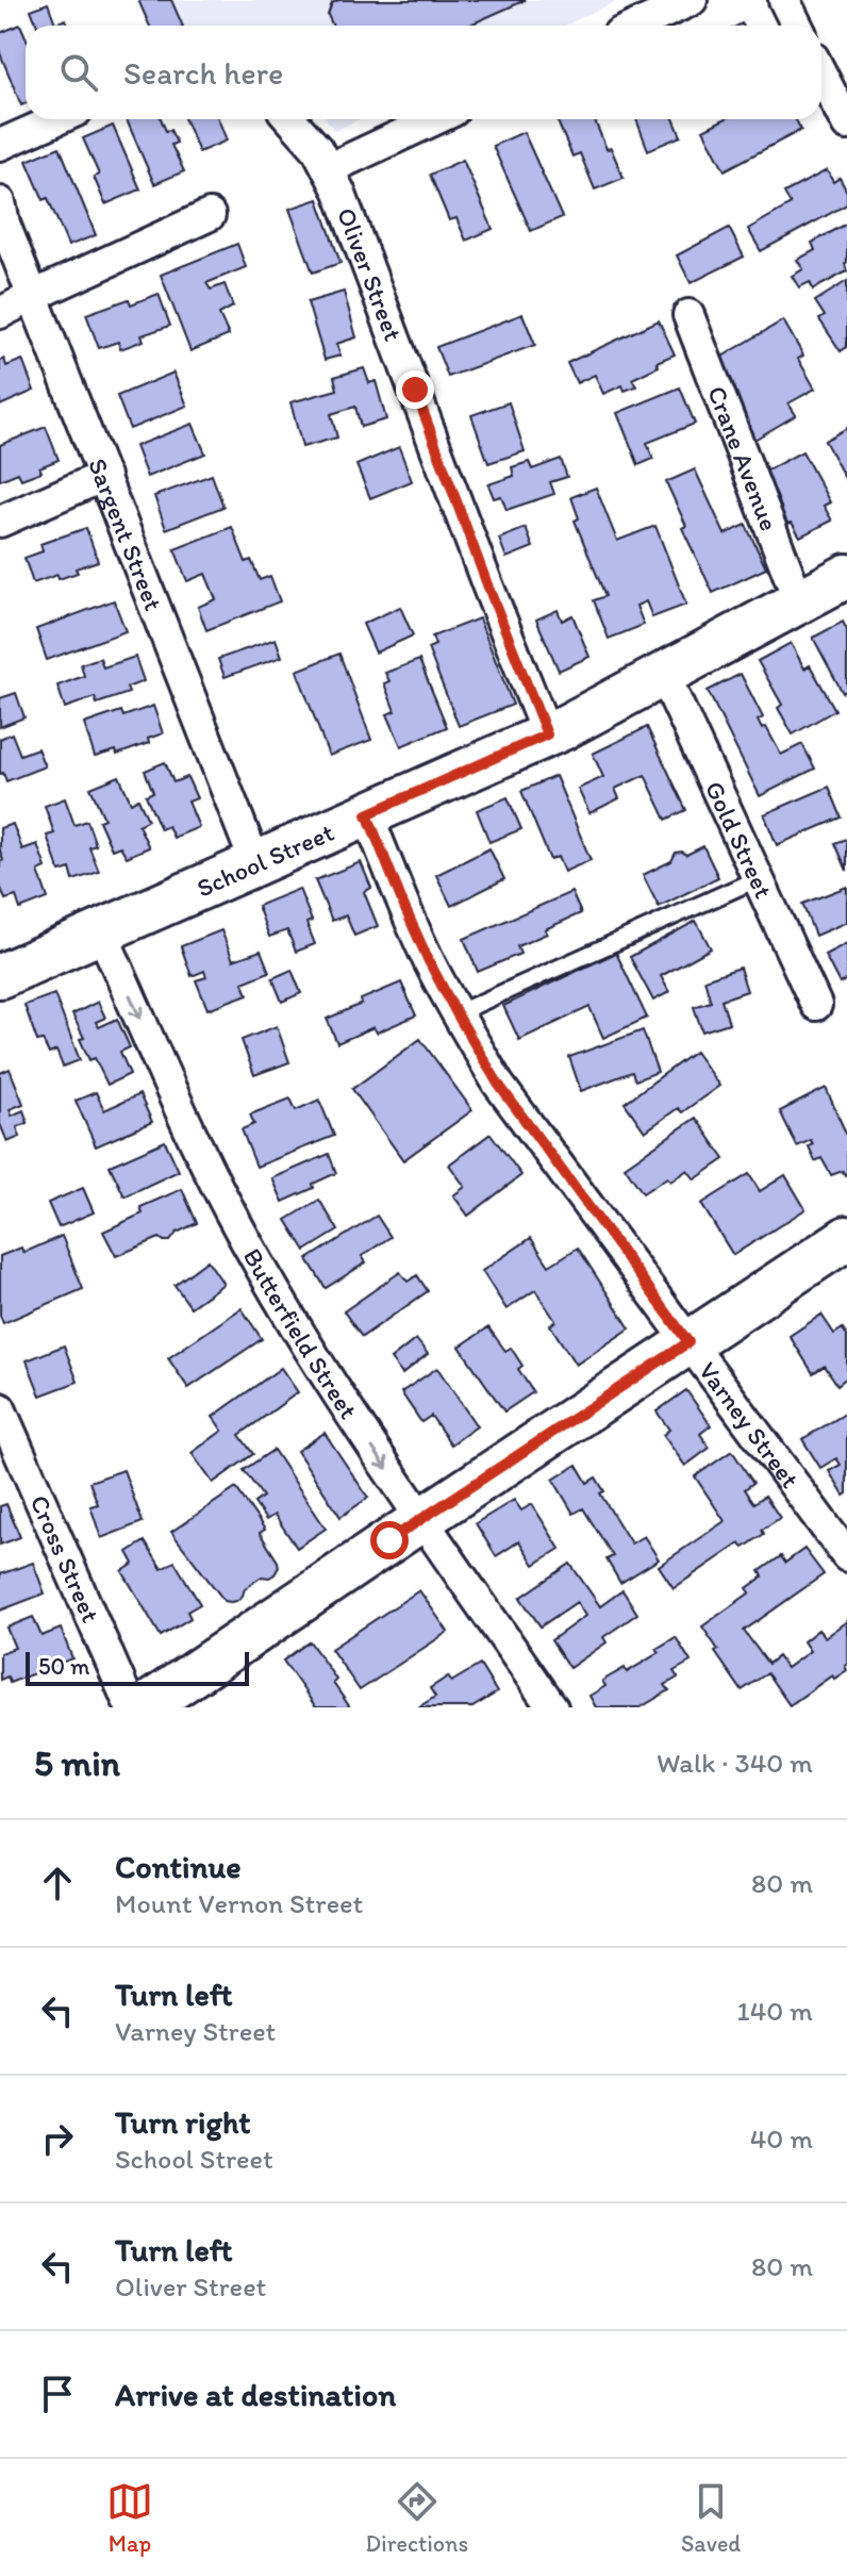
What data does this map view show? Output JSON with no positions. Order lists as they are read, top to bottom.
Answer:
{
  "streets": {
    "main road": ["School Street"],
    "street": [
      "Oliver Street",
      "Crane Avenue",
      "Sargent Street",
      "Gold Street",
      "Butterfield Street",
      "Varney Street",
      "Cross Street"
    ]
  },
  "crossings": [
    ["Oliver Street", "School Street"],
    ["Crane Avenue", "School Street"],
    ["Sargent Street", "School Street"],
    ["Gold Street", "School Street"],
    ["School Street", "Butterfield Street"],
    ["School Street", "Varney Street"]
  ],
  "one_way": ["Butterfield Street"],
  "scale_bar": "50 m",
  "page": {
    "search": "Search here",
    "scale": "50 m",
    "heading": ["5 min", "Walk · 340 m"],
    "list": [
      ["Continue", "Mount Vernon Street", "80 m"],
      ["Turn left", "Varney Street", "140 m"],
      ["Turn right", "School Street", "40 m"],
      ["Turn left", "Oliver Street", "80 m"],
      "Arrive at destination"
    ],
    "nav": ["Map", "Directions", "Saved"]
  }
}
